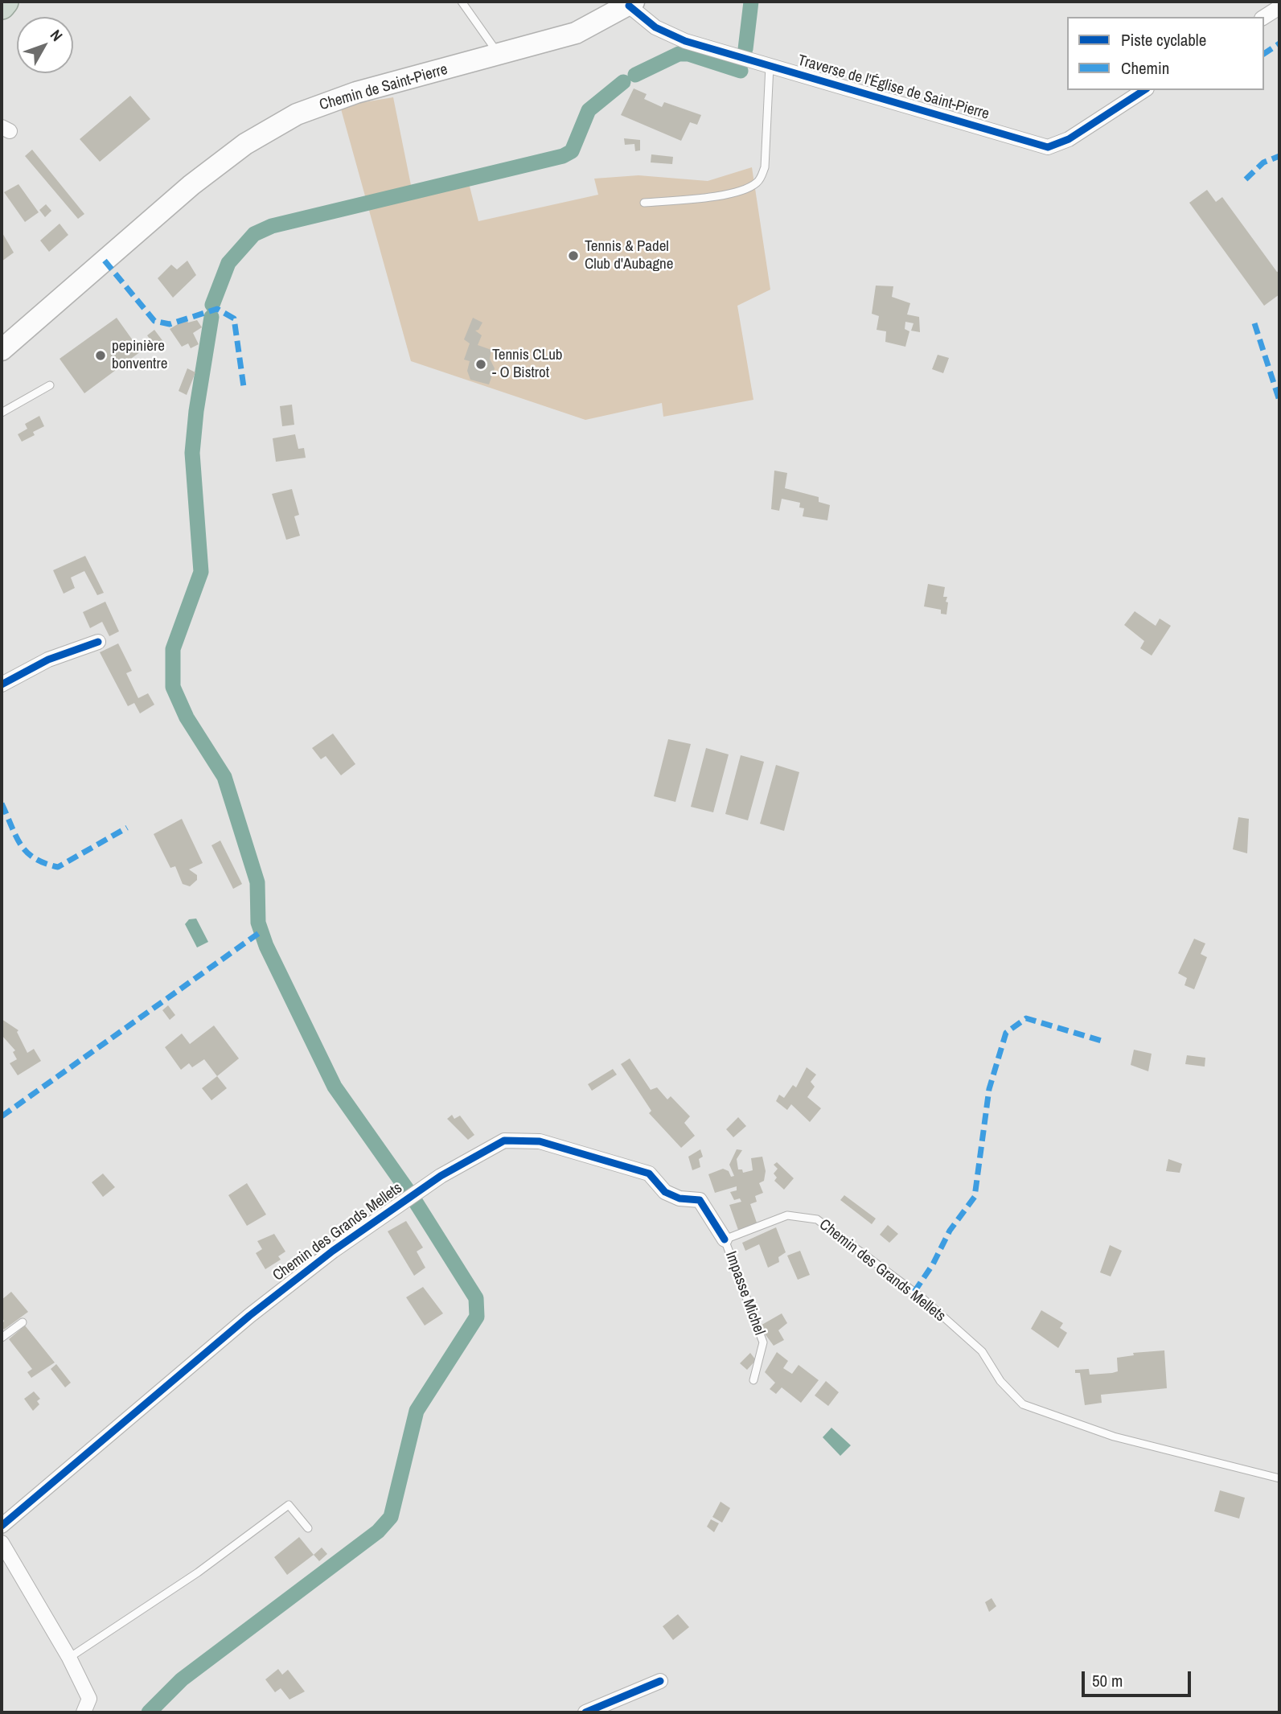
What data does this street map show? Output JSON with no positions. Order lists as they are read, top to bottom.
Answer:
{
  "streets": {
    "main road": ["Chemin de Saint-Pierre"],
    "street": ["Traverse de l'Église de Saint-Pierre", "Chemin des Grands Mellets"],
    "lane": ["Impasse Michel"]
  },
  "crossings": [
    ["Chemin de Saint-Pierre", "Traverse de l'Église de Saint-Pierre"],
    ["Chemin des Grands Mellets", "Impasse Michel"]
  ],
  "places": ["Tennis & Padel Club d'Aubagne", "pepinière bonventre", "Tennis CLub - O Bistrot"],
  "legend": ["Piste cyclable", "Chemin"],
  "scale_bar": "50 m",
  "north": "top right"
}
